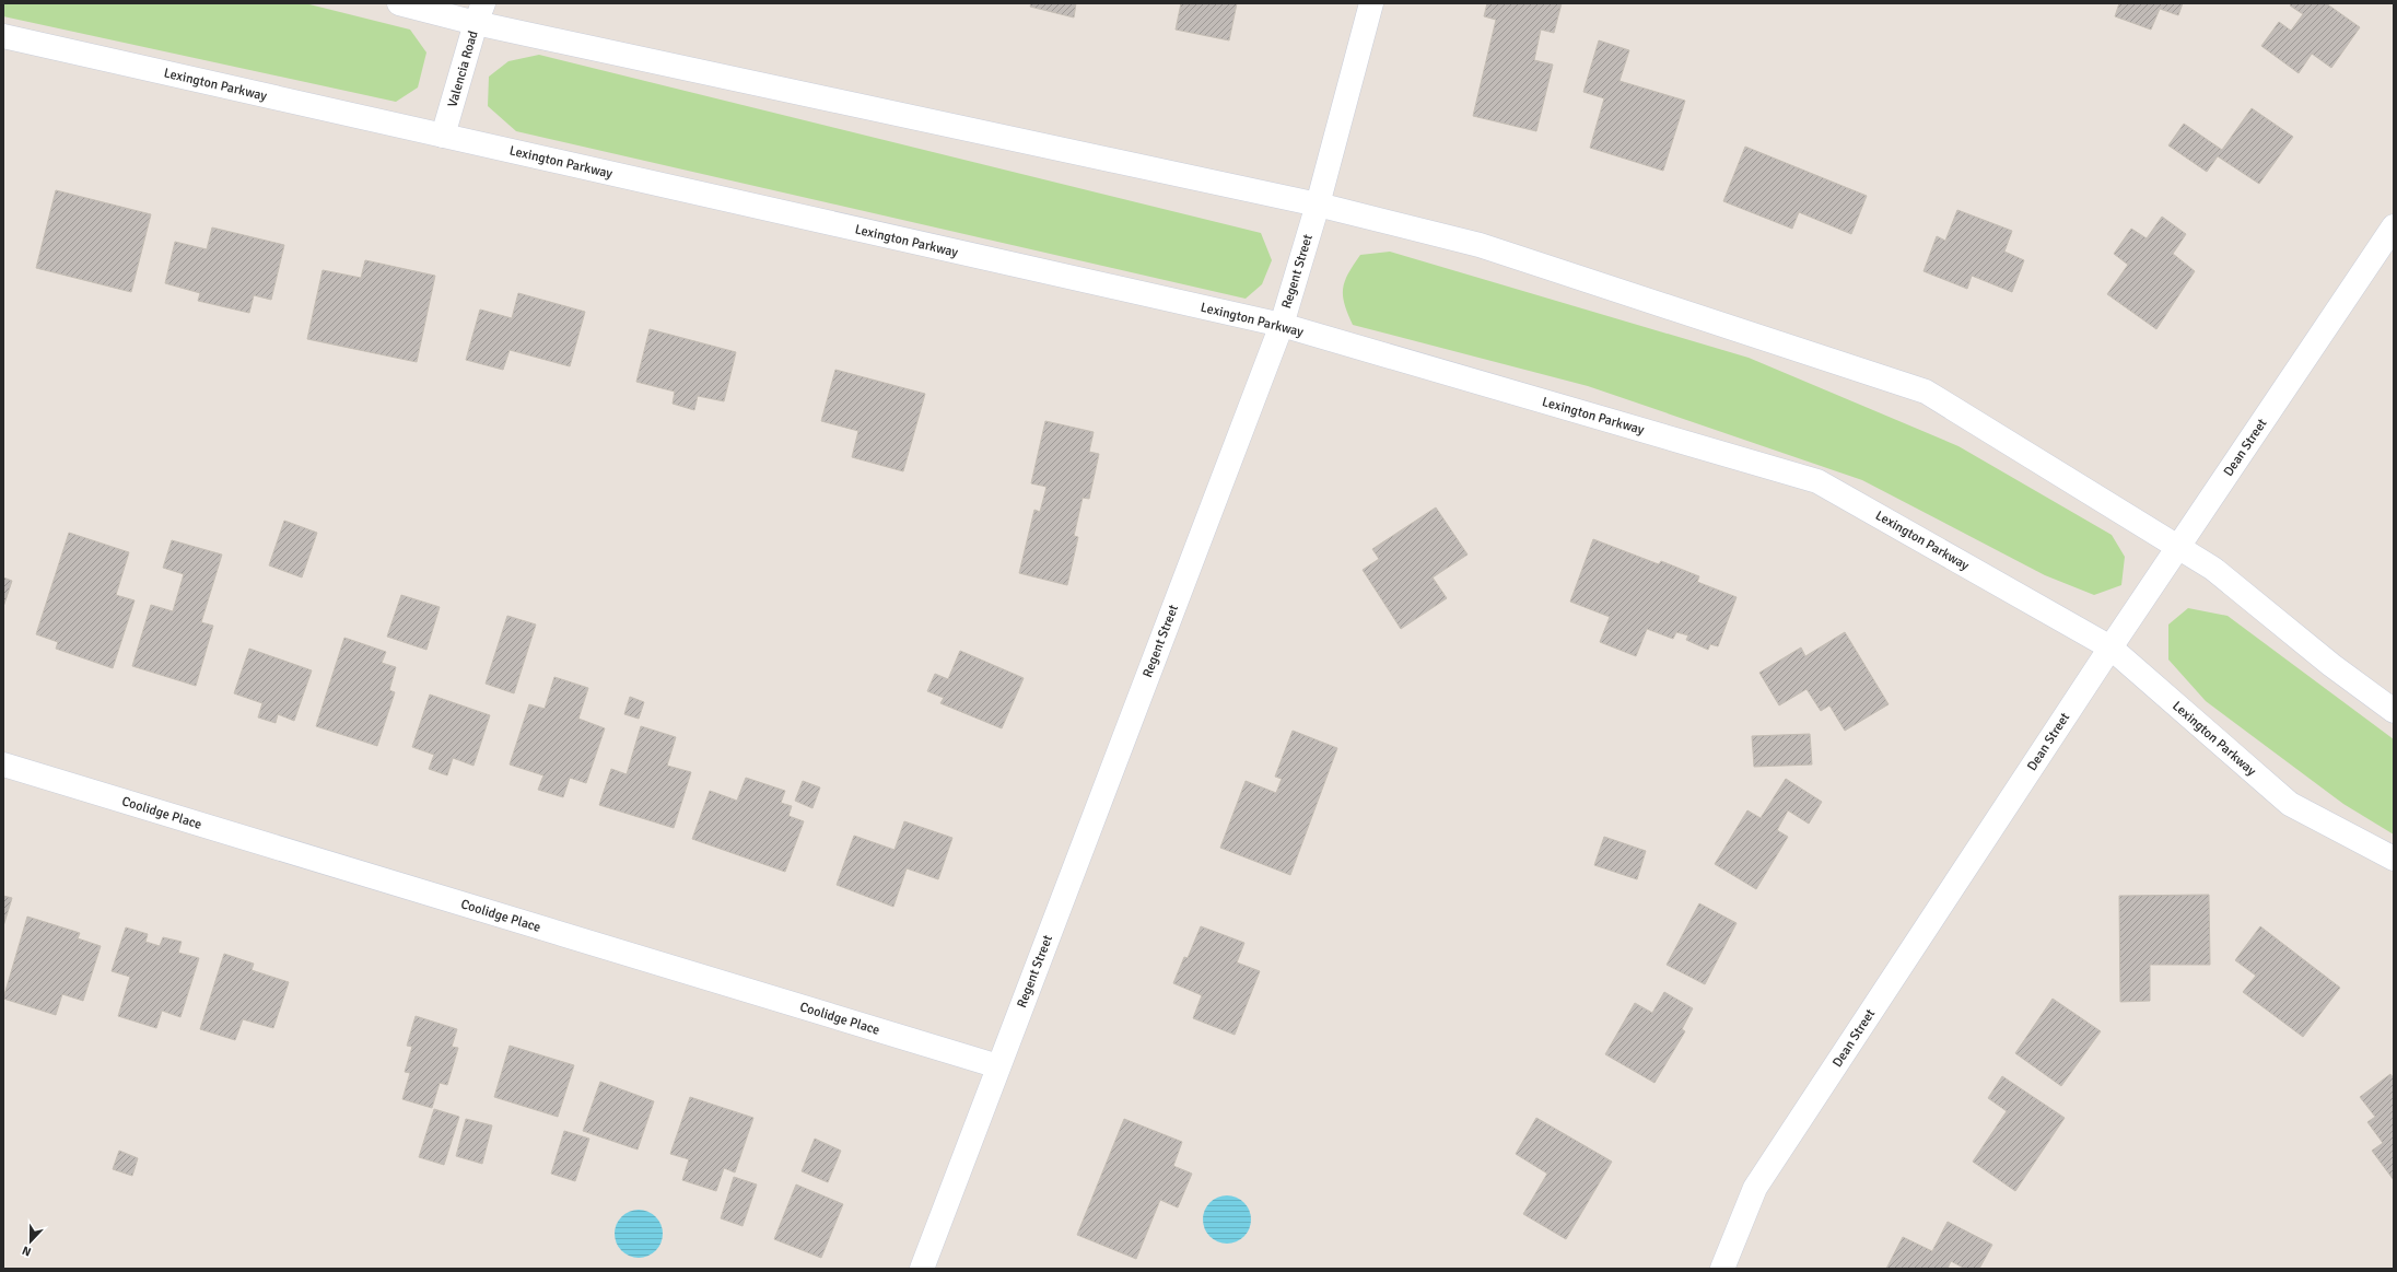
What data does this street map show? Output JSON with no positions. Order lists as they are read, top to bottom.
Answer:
{
  "streets": {
    "street": [
      "Valencia Road",
      "Lexington Parkway",
      "Regent Street",
      "Dean Street",
      "Coolidge Place"
    ]
  },
  "crossings": [
    ["Valencia Road", "Lexington Parkway"],
    ["Lexington Parkway", "Regent Street"],
    ["Lexington Parkway", "Dean Street"],
    ["Regent Street", "Coolidge Place"]
  ],
  "north": "bottom"
}
